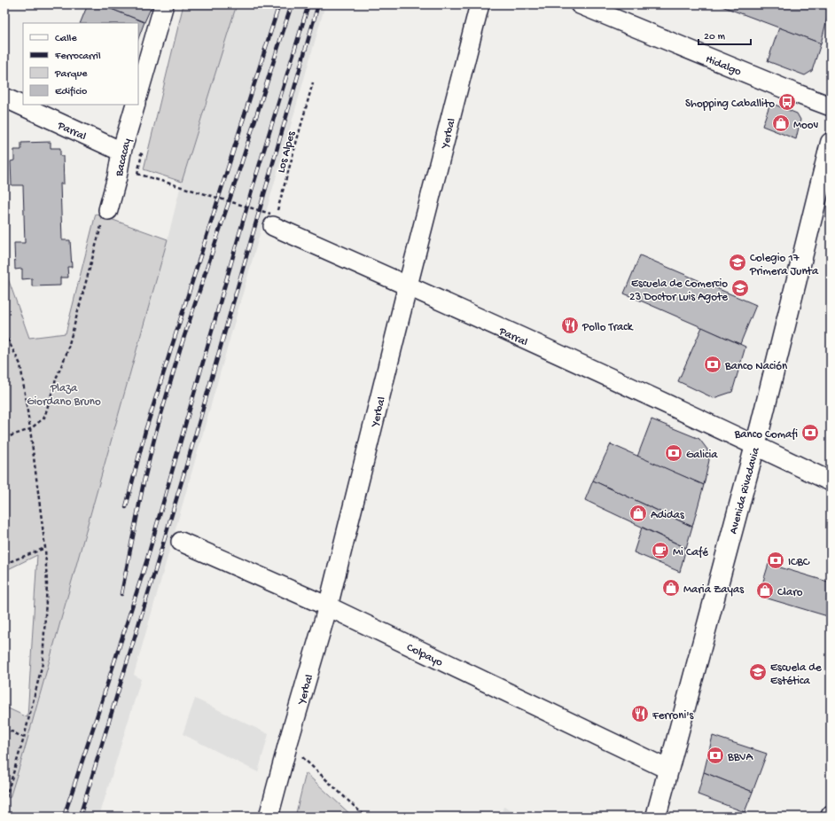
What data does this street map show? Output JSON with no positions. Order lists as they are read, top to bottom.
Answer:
{
  "streets": {
    "main road": ["Avenida Rivadavia"],
    "street": [
      "Hidalgo",
      "Parral",
      "Yerbal",
      "Bacacay",
      "Colpayo"
    ],
    "path": ["Los Alpes"]
  },
  "crossings": [
    ["Parral", "Yerbal"],
    ["Parral", "Los Alpes"],
    ["Parral", "Bacacay"],
    ["Parral", "Avenida Rivadavia"],
    ["Yerbal", "Colpayo"],
    ["Avenida Rivadavia", "Colpayo"]
  ],
  "parks": ["Plaza Giordano Bruno"],
  "places": {
    "bus stop": ["Shopping Caballito"],
    "shop": [
      "Moov",
      "Adidas",
      "Maria Zayas",
      "Claro"
    ],
    "school or university": ["Colegio 17 Primera Junta", "Escuela de Comercio 23 Doctor Luis Agote", "Escuela de Estética"],
    "restaurant": ["Pollo Track", "Ferroni's"],
    "bank": [
      "Banco Nación",
      "Banco Comafi",
      "Galicia",
      "ICBC",
      "BBVA"
    ],
    "cafe": ["Mi Café"]
  },
  "legend": [
    "Calle",
    "Ferrocarril",
    "Parque",
    "Edificio"
  ],
  "scale_bar": "20 m"
}
